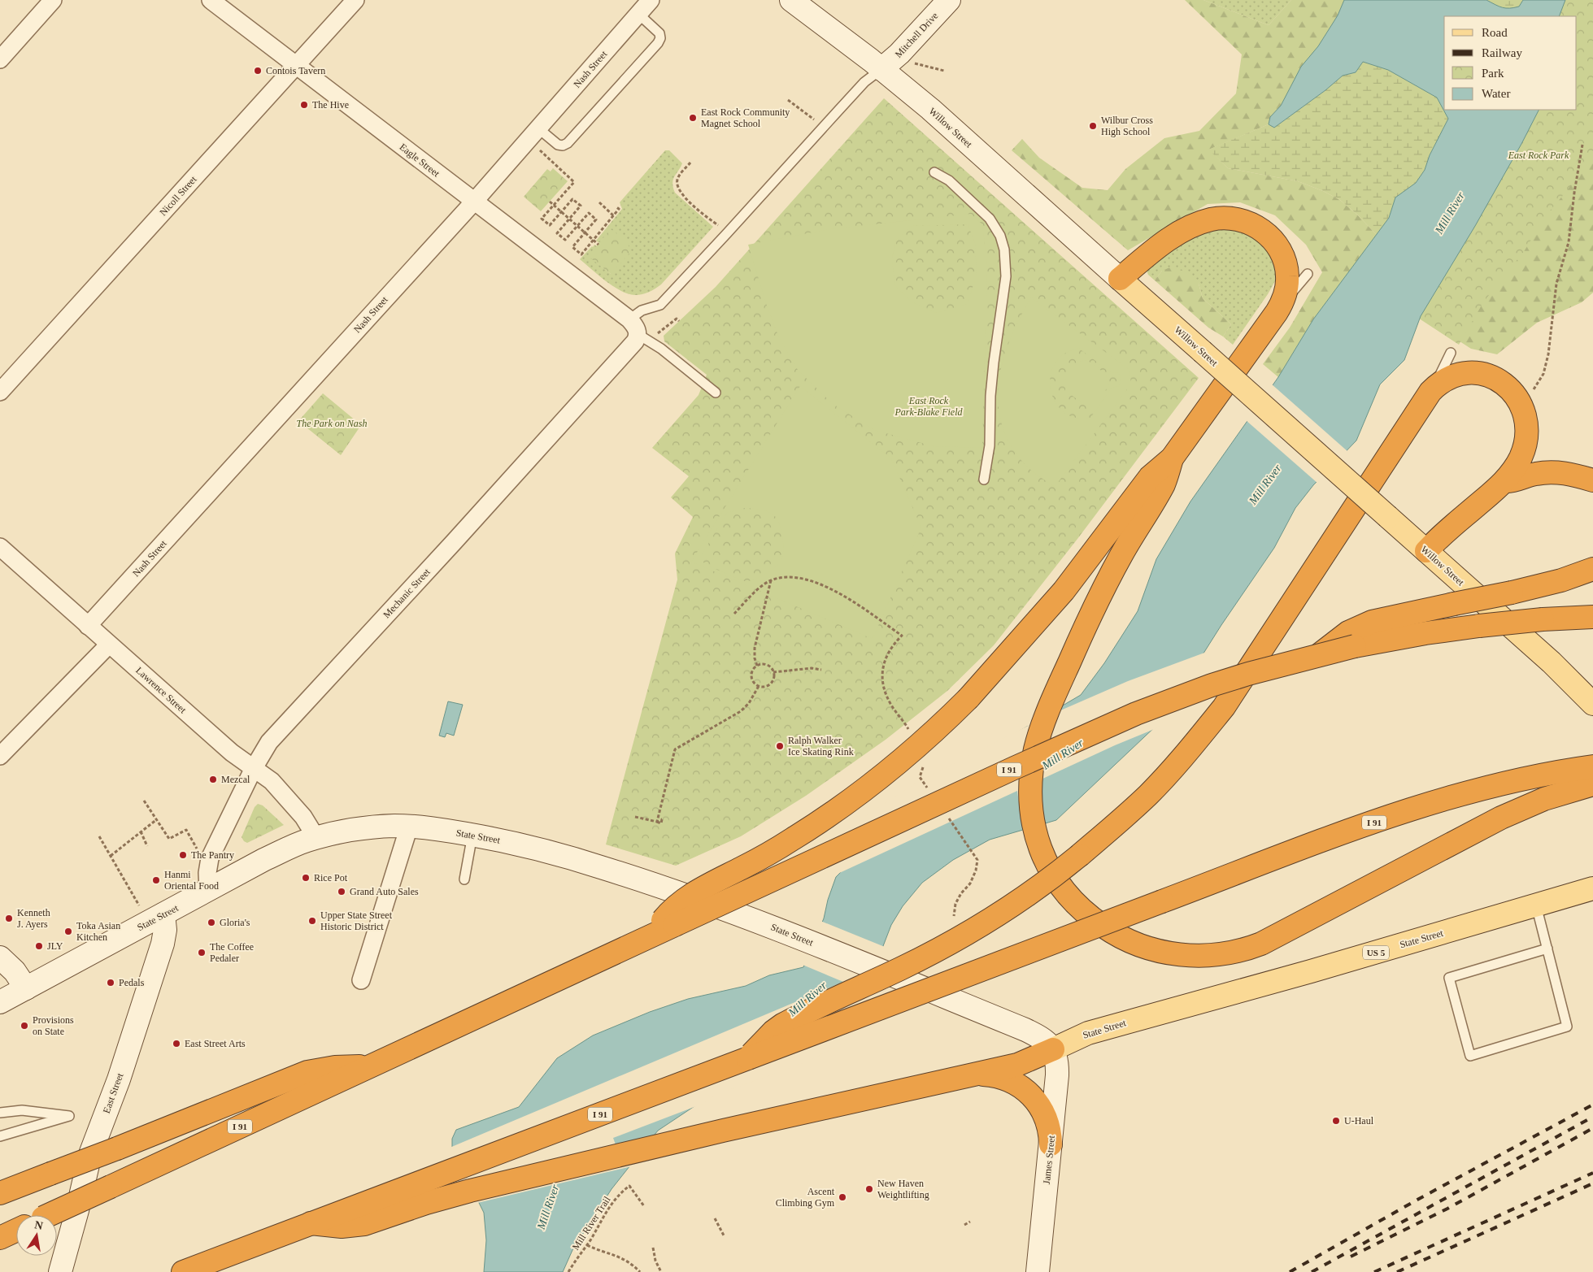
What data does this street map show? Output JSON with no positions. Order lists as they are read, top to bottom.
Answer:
{
  "streets": {
    "highway": ["I 91"],
    "main road": [
      "Mitchell Drive",
      "Willow Street",
      "State Street",
      "US 5",
      "East Street",
      "James Street"
    ],
    "street": [
      "Nash Street",
      "Eagle Street",
      "Nicoll Street",
      "Mechanic Street",
      "Lawrence Street"
    ],
    "path": ["Mill River Trail"]
  },
  "crossings": [
    ["Mitchell Drive", "Willow Street"],
    ["Nash Street", "Eagle Street"],
    ["Nash Street", "Lawrence Street"],
    ["Eagle Street", "Nicoll Street"],
    ["Eagle Street", "Mechanic Street"],
    ["Mechanic Street", "Lawrence Street"],
    ["Mechanic Street", "State Street"],
    ["Lawrence Street", "State Street"],
    ["State Street", "East Street"],
    ["State Street", "James Street"]
  ],
  "water": ["Mill River"],
  "parks": ["East Rock Park", "East Rock Park-Blake Field", "The Park on Nash"],
  "places": [
    "Contois Tavern",
    "The Hive",
    "East Rock Community Magnet School",
    "Wilbur Cross High School",
    "Ralph Walker Ice Skating Rink",
    "Mezcal",
    "The Pantry",
    "Rice Pot",
    "Hanmi Oriental Food",
    "Grand Auto Sales",
    "Kenneth J. Ayers",
    "Upper State Street Historic District",
    "Gloria's",
    "Toka Asian Kitchen",
    "JLY",
    "The Coffee Pedaler",
    "Pedals",
    "Provisions on State",
    "East Street Arts",
    "U-Haul",
    "New Haven Weightlifting",
    "Ascent Climbing Gym"
  ],
  "legend": [
    "Road",
    "Railway",
    "Park",
    "Water"
  ],
  "north": "top"
}
